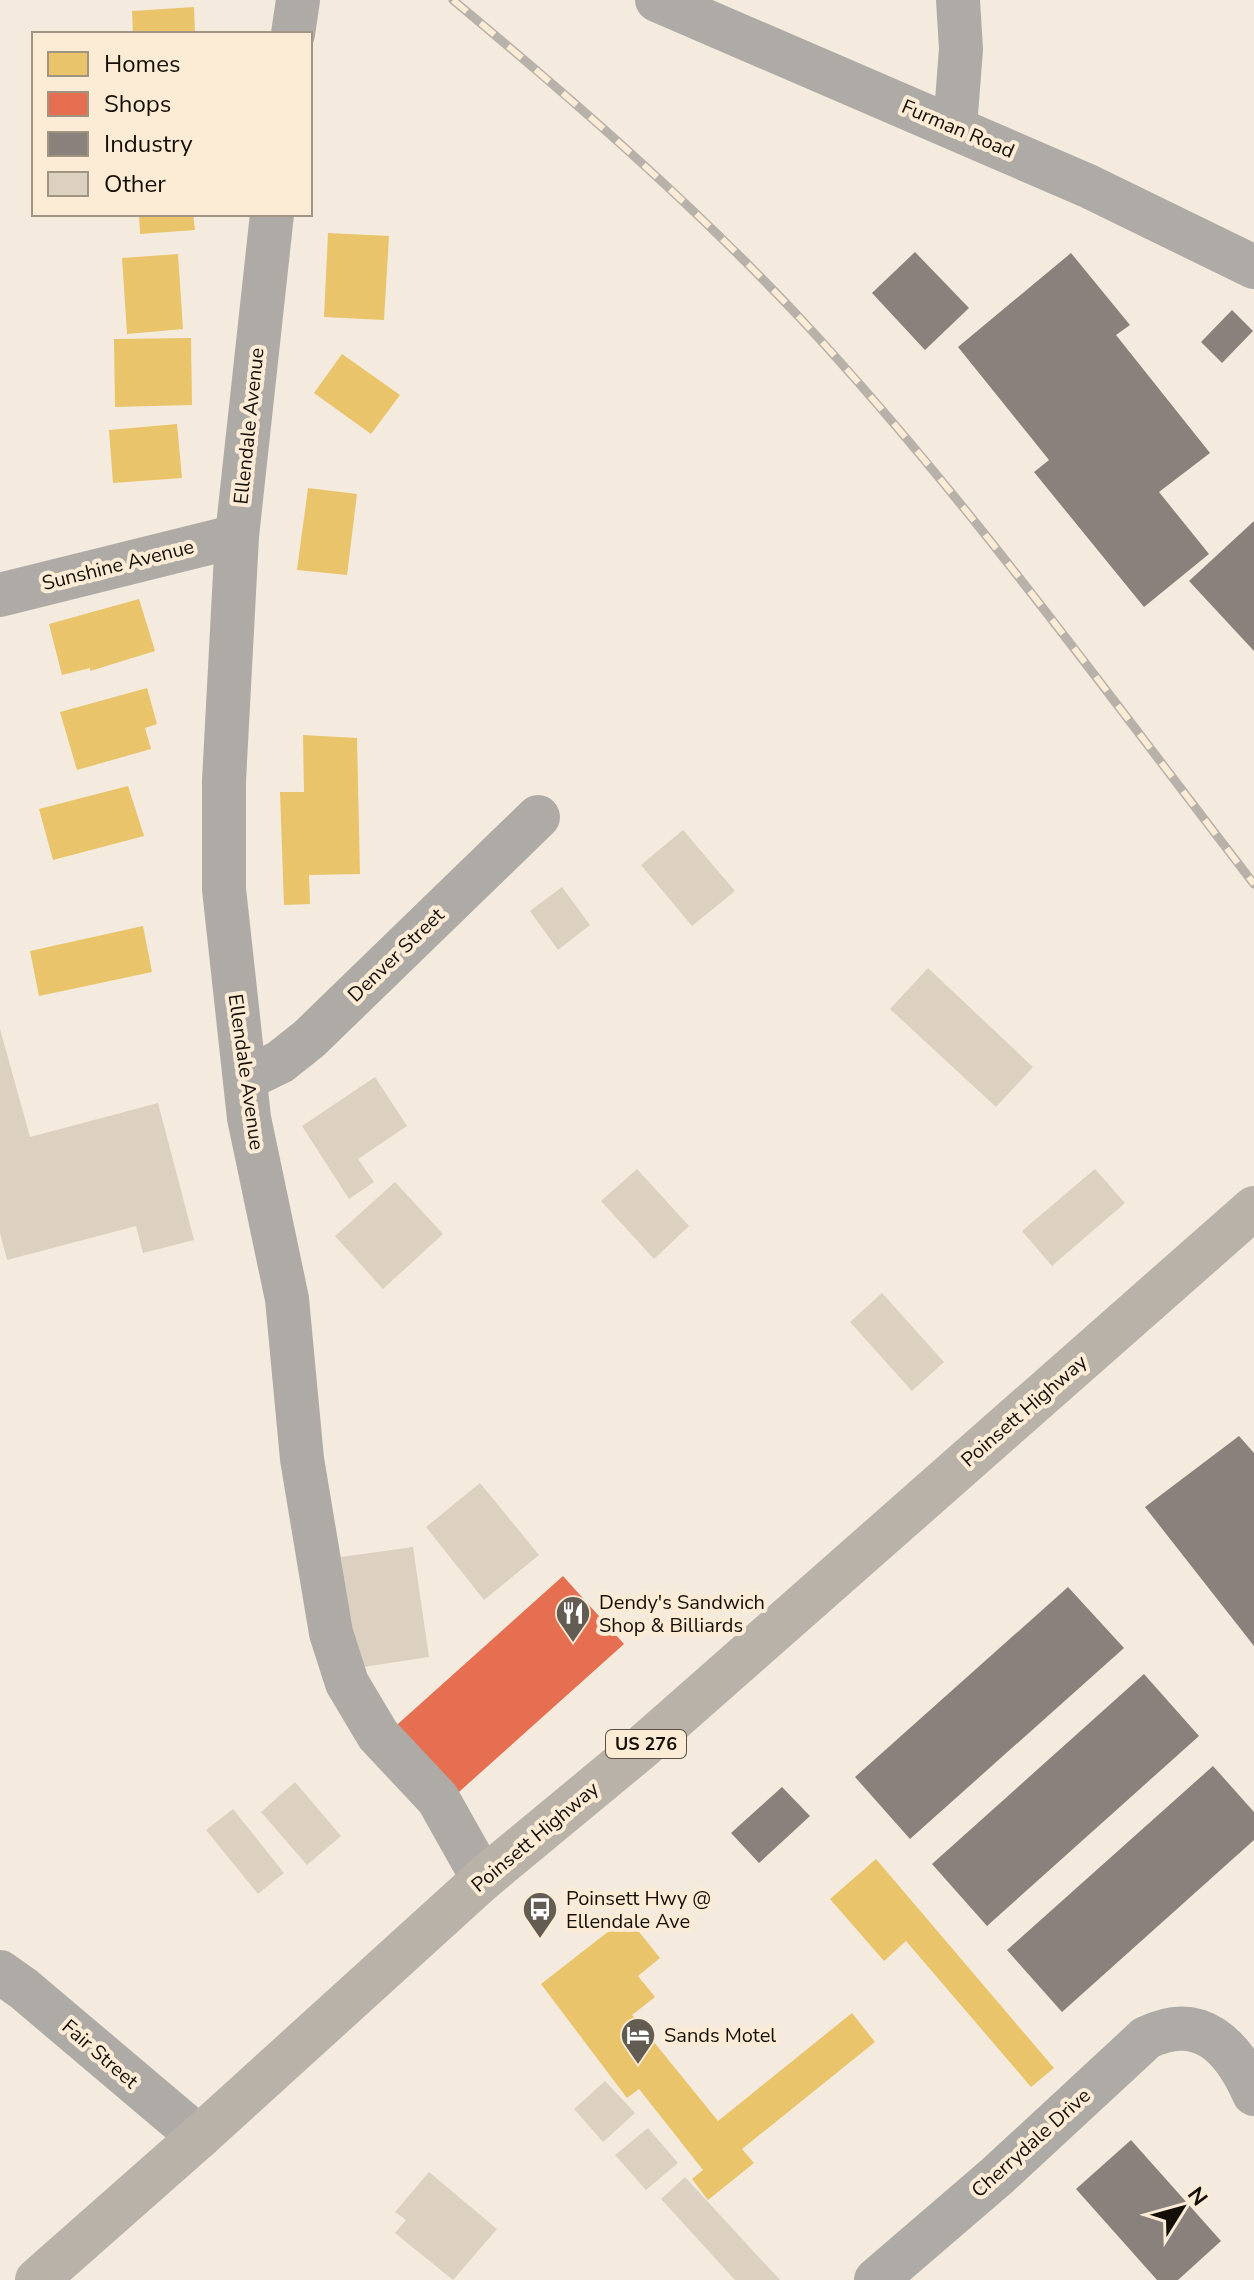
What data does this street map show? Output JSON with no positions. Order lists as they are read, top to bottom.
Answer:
{
  "streets": {
    "highway": ["Poinsett Highway", "US 276"],
    "street": [
      "Furman Road",
      "Ellendale Avenue",
      "Sunshine Avenue",
      "Denver Street",
      "Fair Street",
      "Cherrydale Drive"
    ]
  },
  "crossings": [
    ["Ellendale Avenue", "Sunshine Avenue"],
    ["Ellendale Avenue", "Denver Street"],
    ["Ellendale Avenue", "Poinsett Highway"],
    ["Poinsett Highway", "Fair Street"]
  ],
  "places": {
    "restaurant": ["Dendy's Sandwich Shop & Billiards"],
    "bus stop": ["Poinsett Hwy @ Ellendale Ave"],
    "hotel": ["Sands Motel"]
  },
  "legend": [
    "Homes",
    "Shops",
    "Industry",
    "Other"
  ],
  "north": "top right"
}
